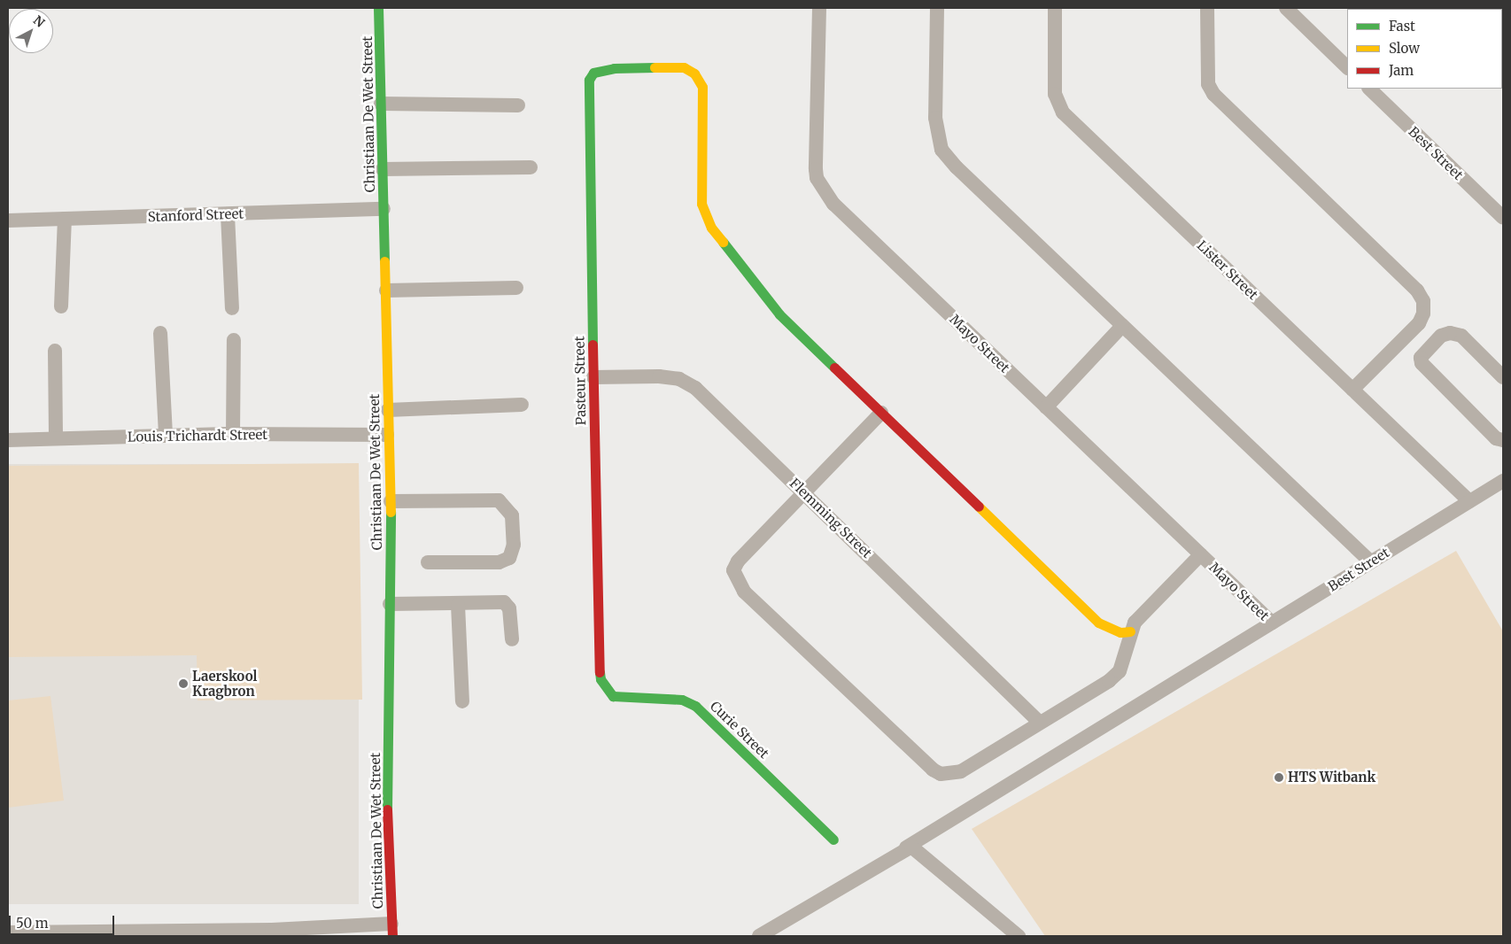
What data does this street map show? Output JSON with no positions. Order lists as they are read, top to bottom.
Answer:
{
  "streets": {
    "street": [
      "Christiaan De Wet Street",
      "Best Street",
      "Stanford Street",
      "Lister Street",
      "Mayo Street",
      "Pasteur Street",
      "Louis Trichardt Street",
      "Flemming Street",
      "Curie Street"
    ]
  },
  "crossings": [
    ["Christiaan De Wet Street", "Stanford Street"],
    ["Christiaan De Wet Street", "Louis Trichardt Street"],
    ["Best Street", "Lister Street"],
    ["Best Street", "Mayo Street"],
    ["Pasteur Street", "Flemming Street"],
    ["Pasteur Street", "Curie Street"]
  ],
  "places": ["Laerskool Kragbron", "HTS Witbank"],
  "legend": ["Fast", "Slow", "Jam"],
  "scale_bar": "50 m",
  "north": "top right"
}
